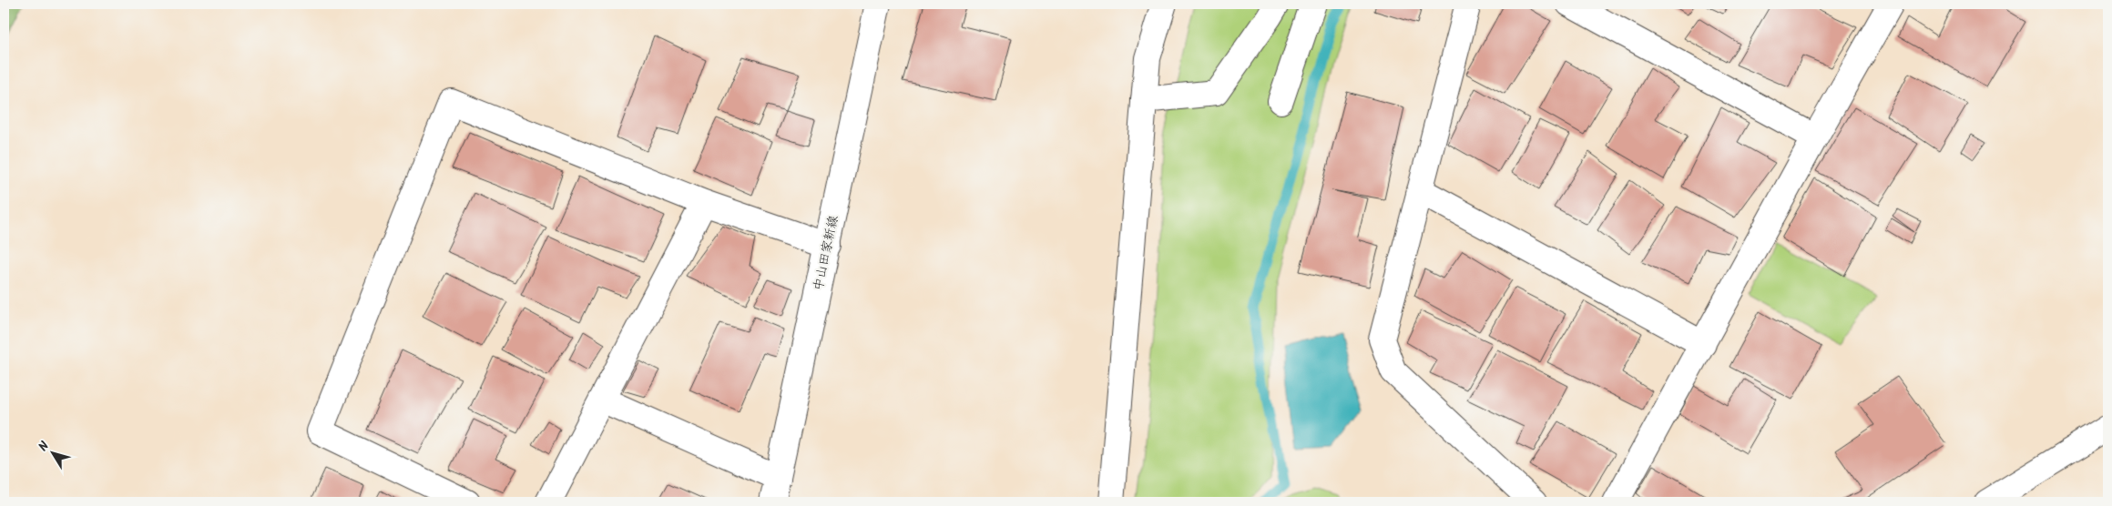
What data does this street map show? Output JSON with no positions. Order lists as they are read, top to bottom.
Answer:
{
  "streets": {
    "street": ["中山田家新線"]
  },
  "north": "top left"
}
